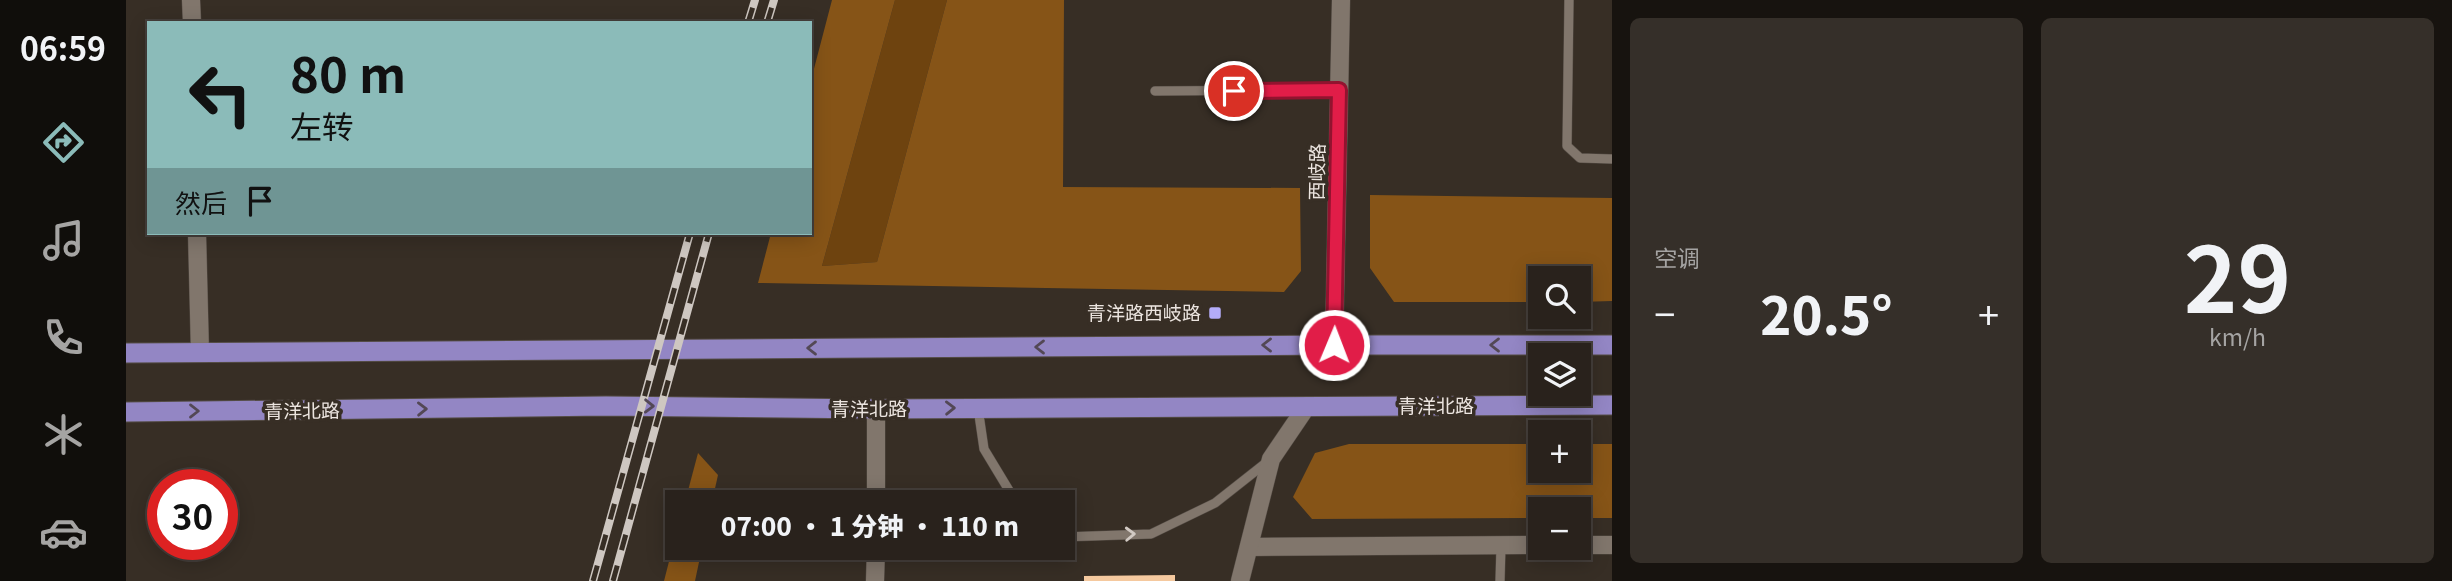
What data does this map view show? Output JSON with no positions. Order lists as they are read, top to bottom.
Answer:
{
  "streets": {
    "main road": ["青洋北路"],
    "street": ["西岐路"]
  },
  "places": {
    "transit": ["青洋路西岐路"]
  },
  "page": {
    "tabs": "06:59",
    "tile": [
      "空调",
      ["29", "km/h"]
    ],
    "turn": ["80 m", "左转"],
    "then": "然后",
    "map_buttons": ["+", "−"],
    "heat": ["−", "20.5°", "+"],
    "limit": "30",
    "trip": "07:00 · 1 分钟 · 110 m"
  }
}
